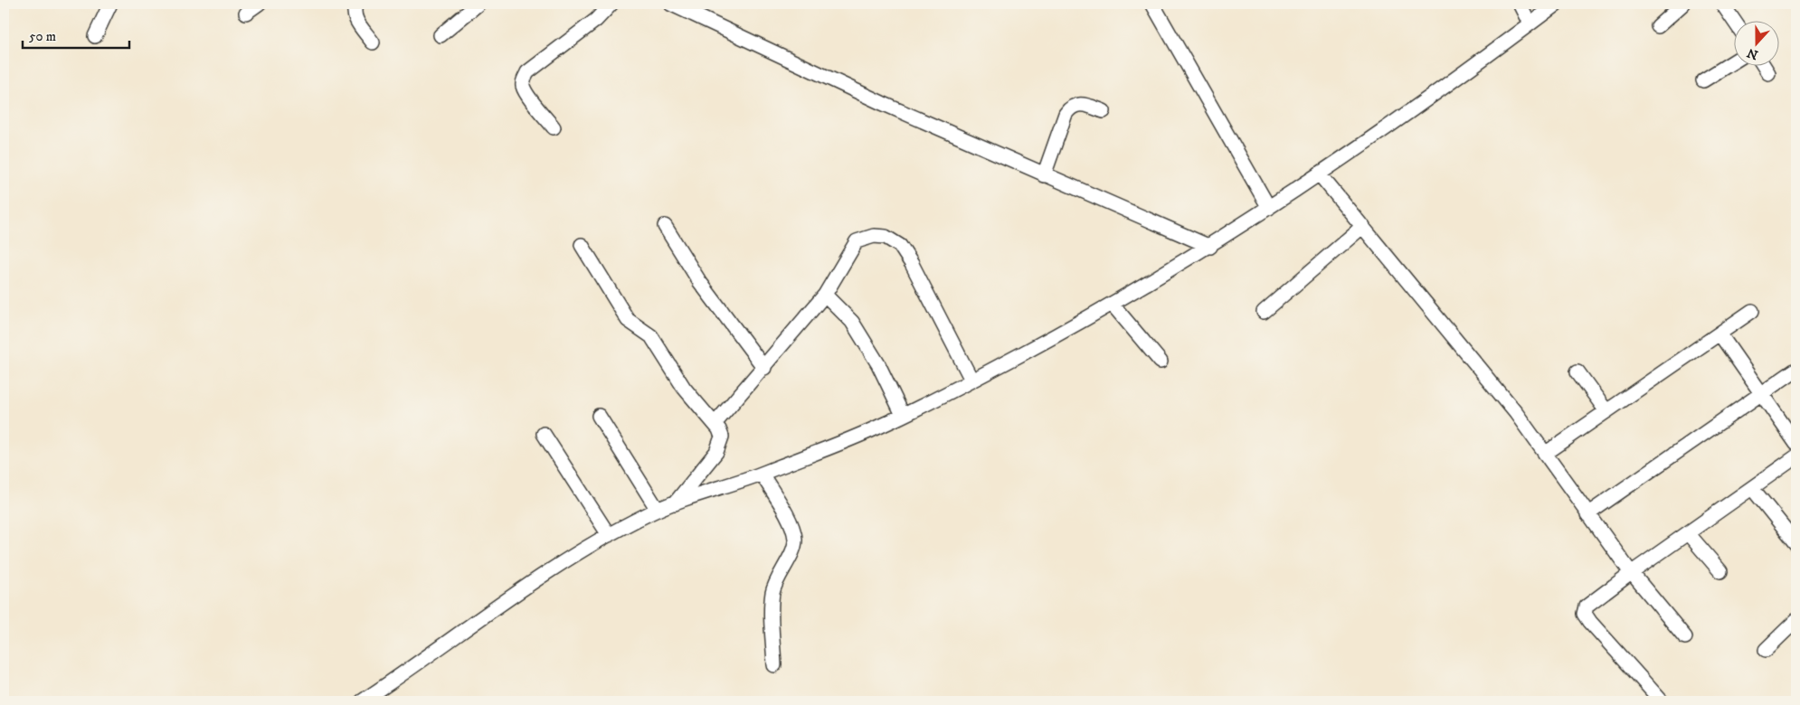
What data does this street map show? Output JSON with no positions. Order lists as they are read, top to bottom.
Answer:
{
  "scale_bar": "50 m",
  "north": "bottom"
}
